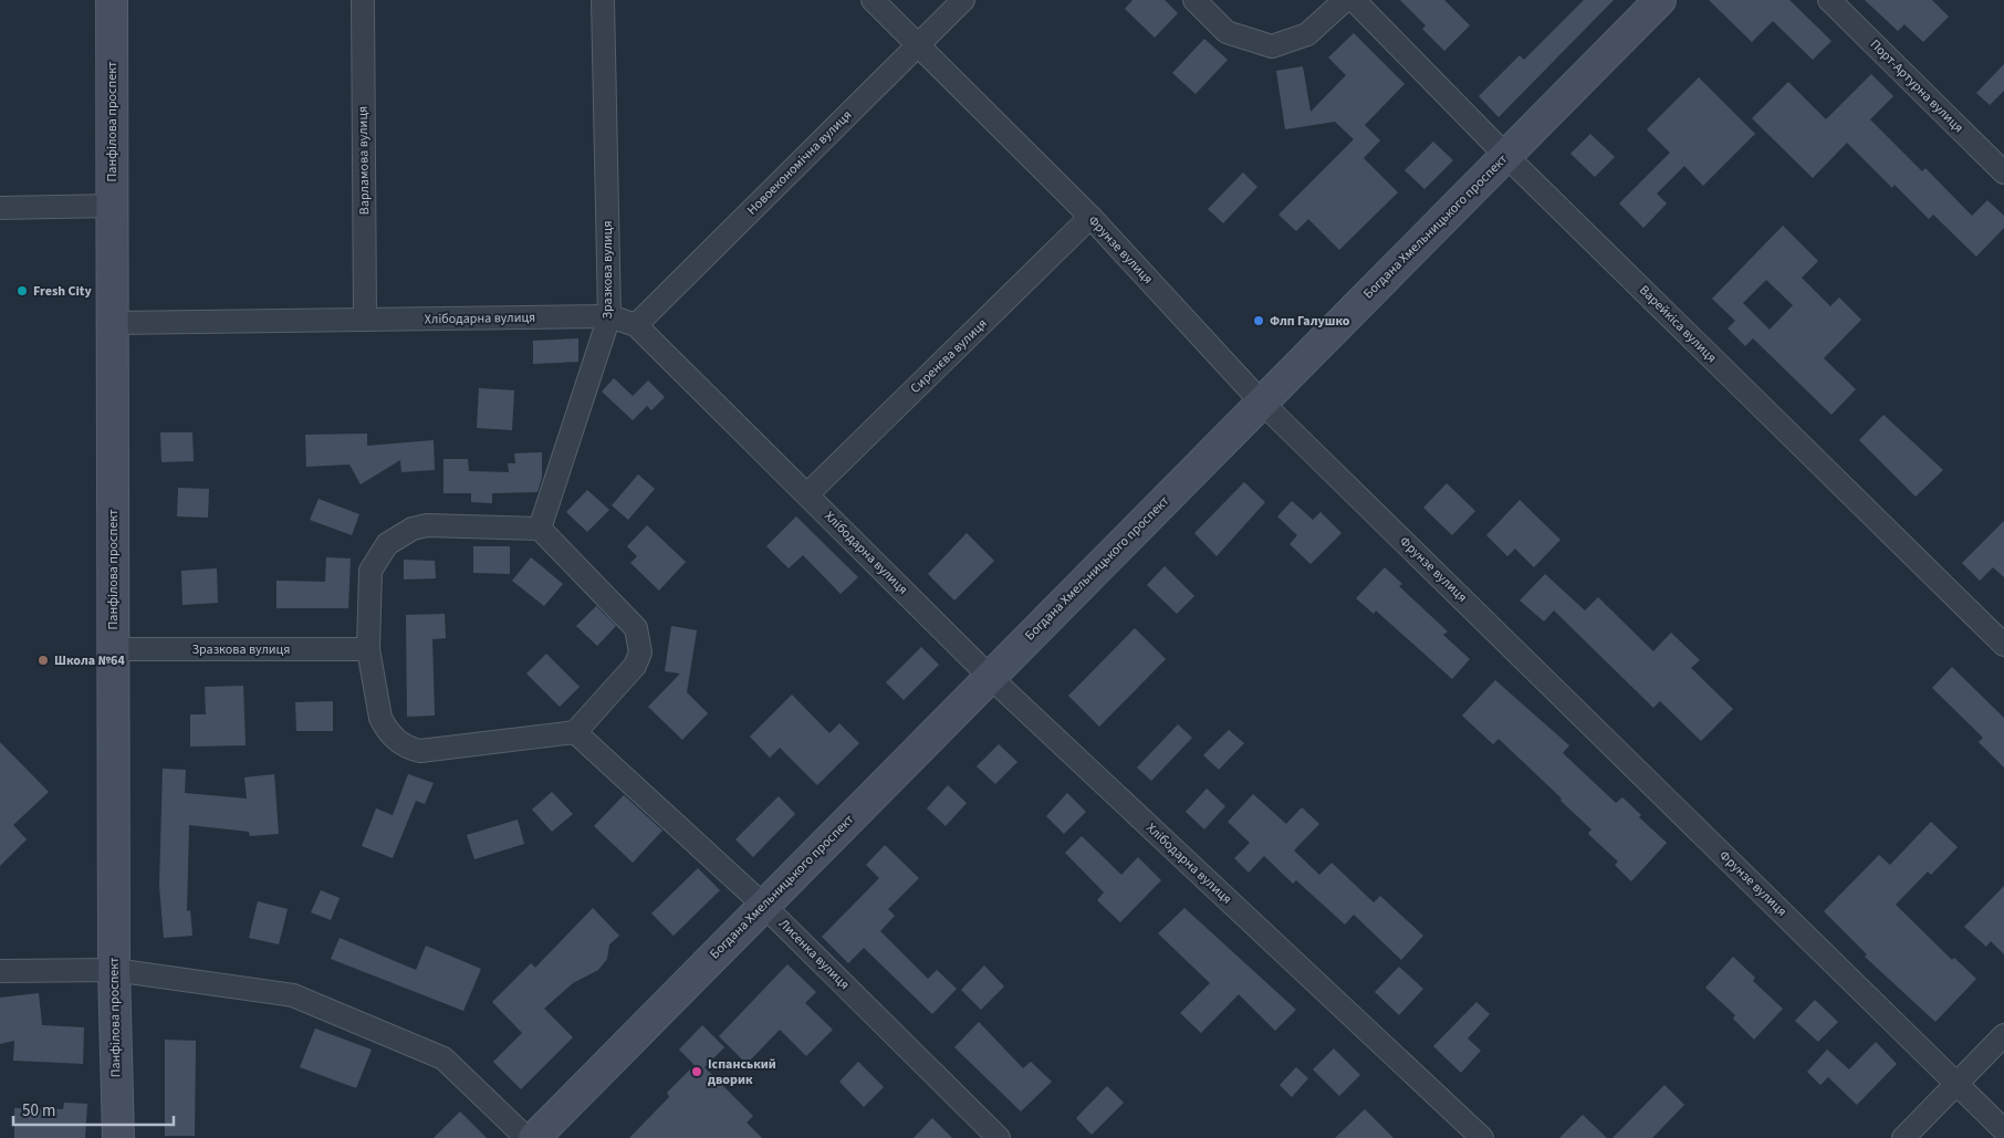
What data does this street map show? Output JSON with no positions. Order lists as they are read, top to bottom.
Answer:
{
  "streets": {
    "main road": ["Панфілова проспект", "Богдана Хмельницького проспект"],
    "street": [
      "Порт-Артурна вулиця",
      "Варламова вулиця",
      "Новоекономічна вулиця",
      "Фрунзе вулиця",
      "Зразкова вулиця",
      "Хлібодарна вулиця",
      "Варейкіса вулиця",
      "Сиренєва вулиця",
      "Лисенка вулиця"
    ]
  },
  "crossings": [
    ["Панфілова проспект", "Зразкова вулиця"],
    ["Панфілова проспект", "Хлібодарна вулиця"],
    ["Варламова вулиця", "Хлібодарна вулиця"],
    ["Новоекономічна вулиця", "Фрунзе вулиця"],
    ["Новоекономічна вулиця", "Хлібодарна вулиця"],
    ["Богдана Хмельницького проспект", "Фрунзе вулиця"],
    ["Богдана Хмельницького проспект", "Хлібодарна вулиця"],
    ["Богдана Хмельницького проспект", "Варейкіса вулиця"],
    ["Богдана Хмельницького проспект", "Лисенка вулиця"],
    ["Фрунзе вулиця", "Сиренєва вулиця"],
    ["Зразкова вулиця", "Хлібодарна вулиця"],
    ["Хлібодарна вулиця", "Сиренєва вулиця"]
  ],
  "places": [
    "Fresh City",
    "Флп Галушко",
    "Школа №64",
    "Іспанський дворик"
  ],
  "scale_bar": "50 m"
}
